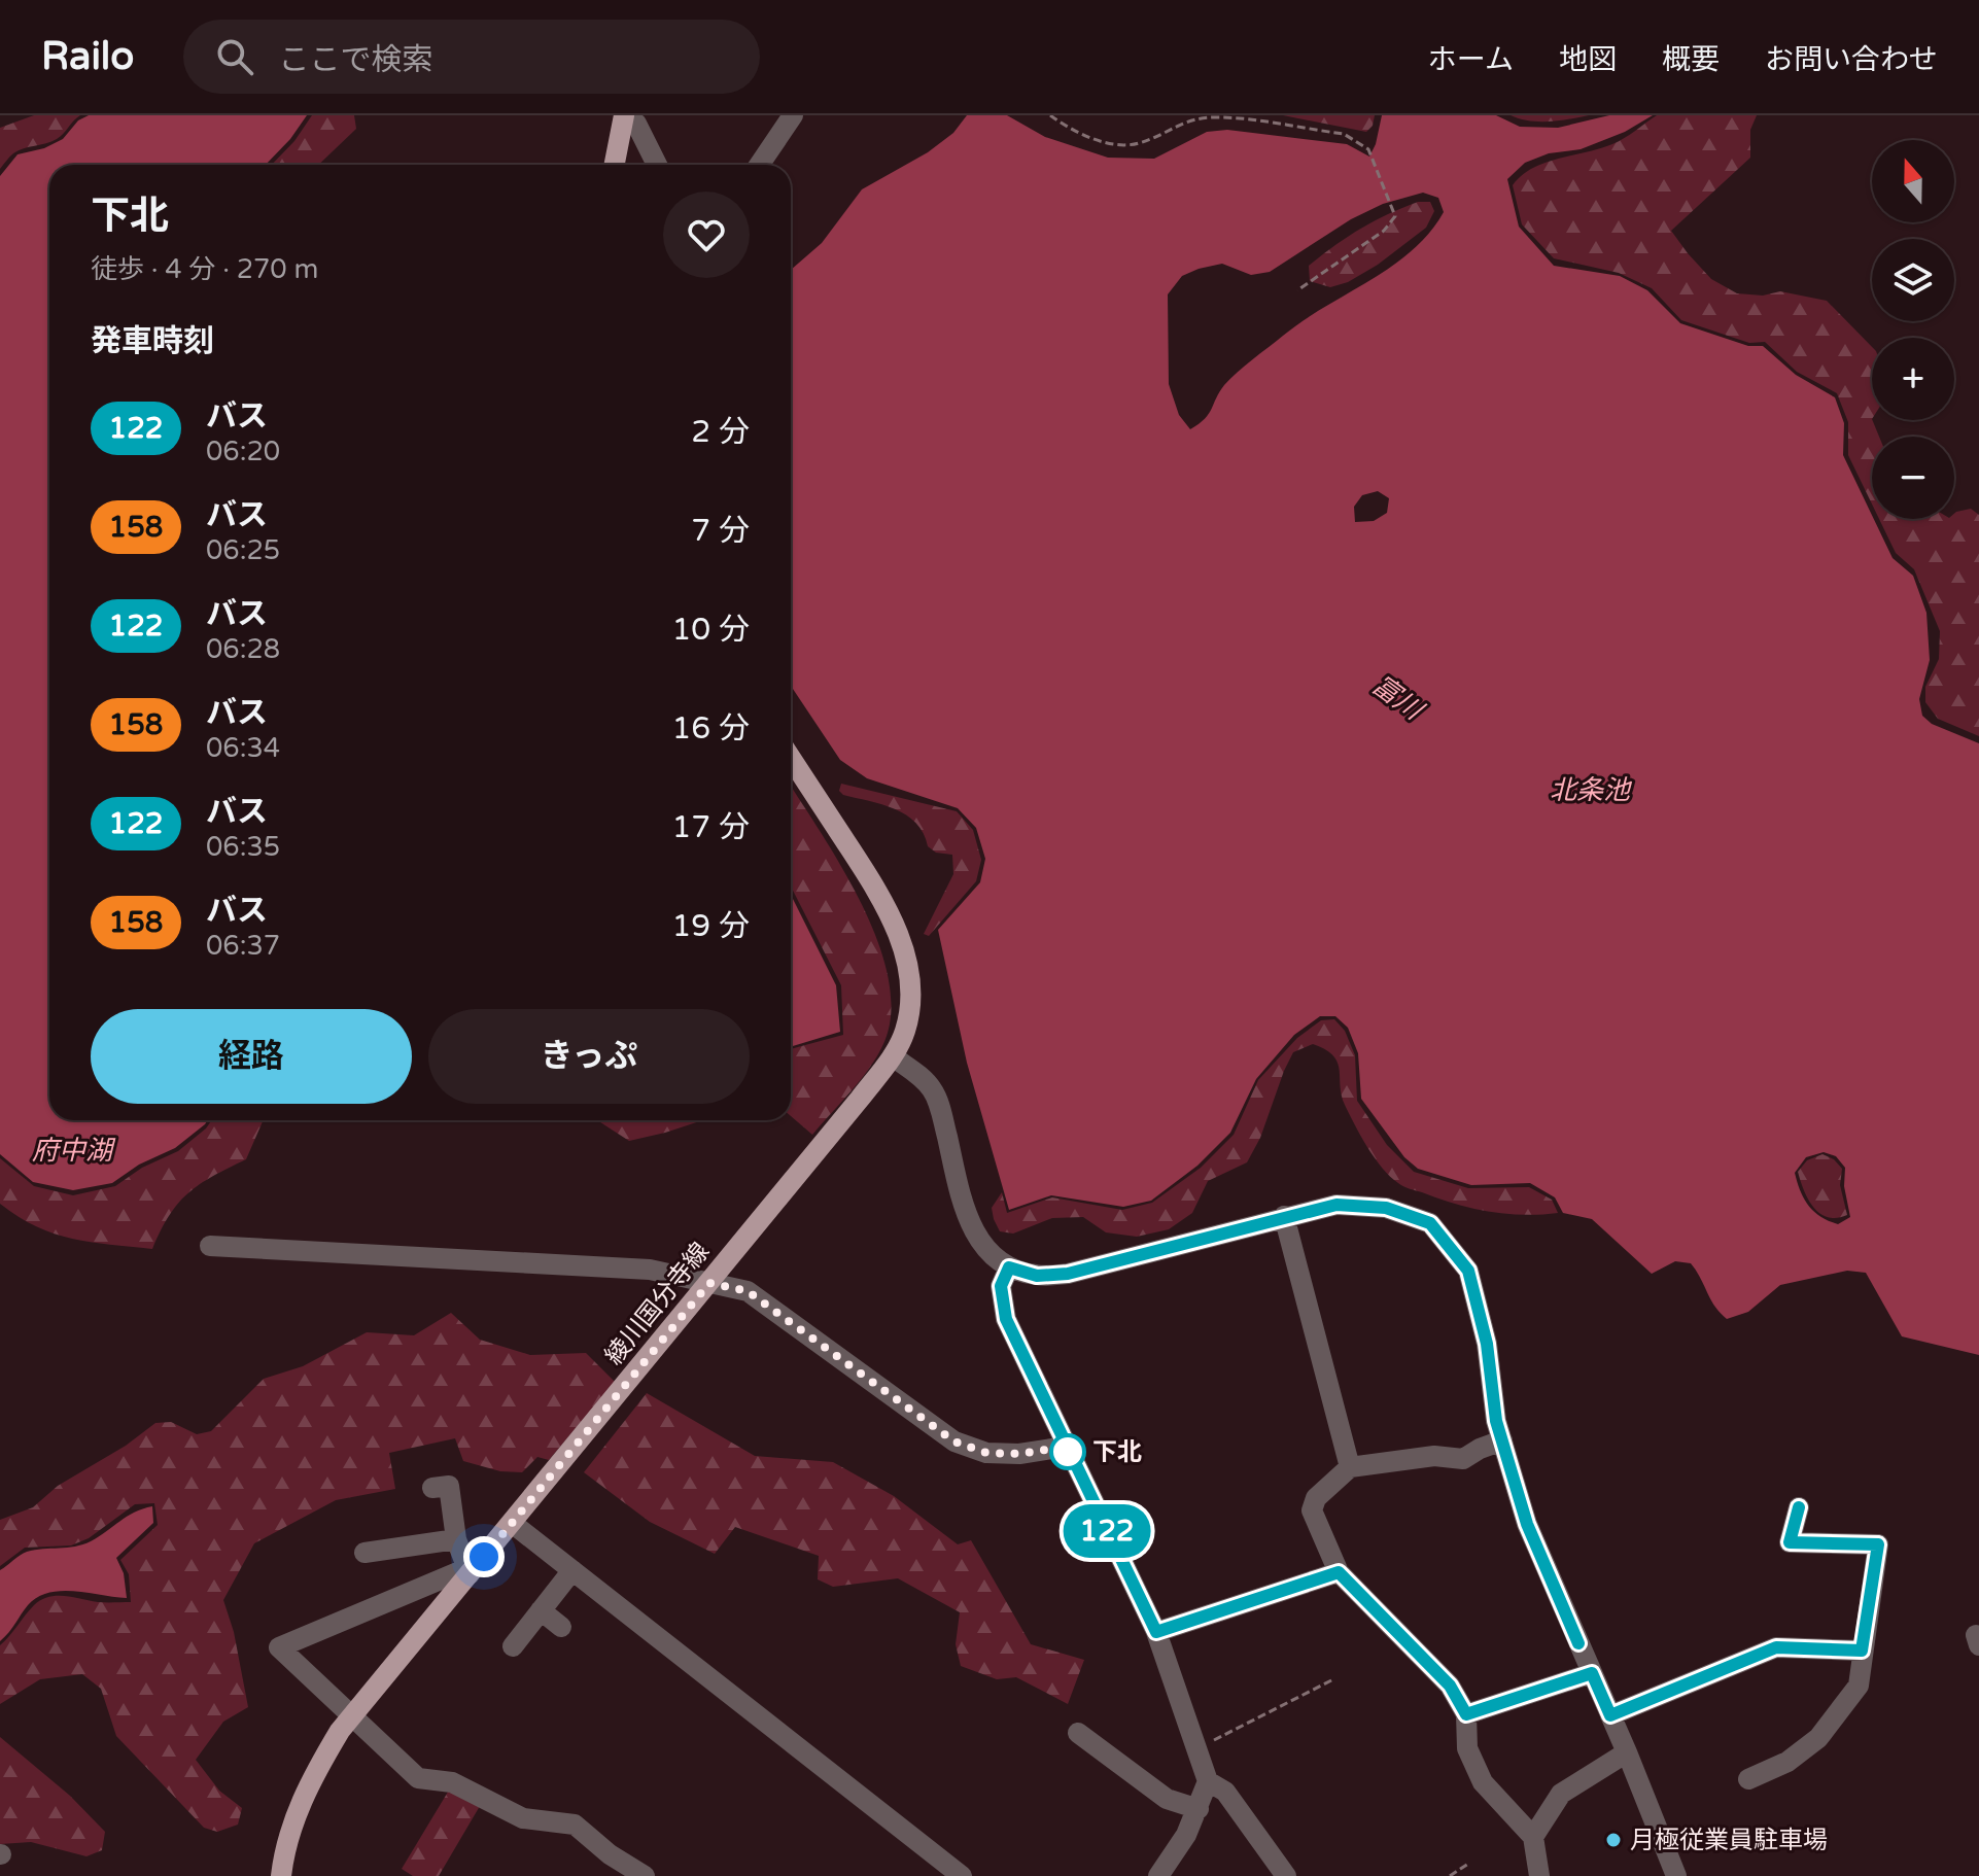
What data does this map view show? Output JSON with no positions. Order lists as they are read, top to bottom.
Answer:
{
  "streets": {
    "main road": ["綾川国分寺線"]
  },
  "water": ["富川", "北条池", "府中湖"],
  "places": ["下北", "月極従業員駐車場"],
  "lines": ["bus line 122"],
  "north": "top",
  "page": {
    "header": "Railo",
    "search": "ここで検索",
    "nav": [
      "ホーム",
      "地図",
      "概要",
      "お問い合わせ"
    ],
    "on_map": "122",
    "map_buttons": ["+", "−"],
    "heading": [
      ["下北", "徒歩 · 4 分 · 270 m"],
      "発車時刻"
    ],
    "list": [
      {
        "mark": "122",
        "name": "バス",
        "note": "06:20",
        "value": "2 分"
      },
      {
        "mark": "158",
        "name": "バス",
        "note": "06:25",
        "value": "7 分"
      },
      {
        "mark": "122",
        "name": "バス",
        "note": "06:28",
        "value": "10 分"
      },
      {
        "mark": "158",
        "name": "バス",
        "note": "06:34",
        "value": "16 分"
      },
      {
        "mark": "122",
        "name": "バス",
        "note": "06:35",
        "value": "17 分"
      },
      {
        "mark": "158",
        "name": "バス",
        "note": "06:37",
        "value": "19 分"
      }
    ],
    "buttons": ["経路", "きっぷ"]
  }
}
